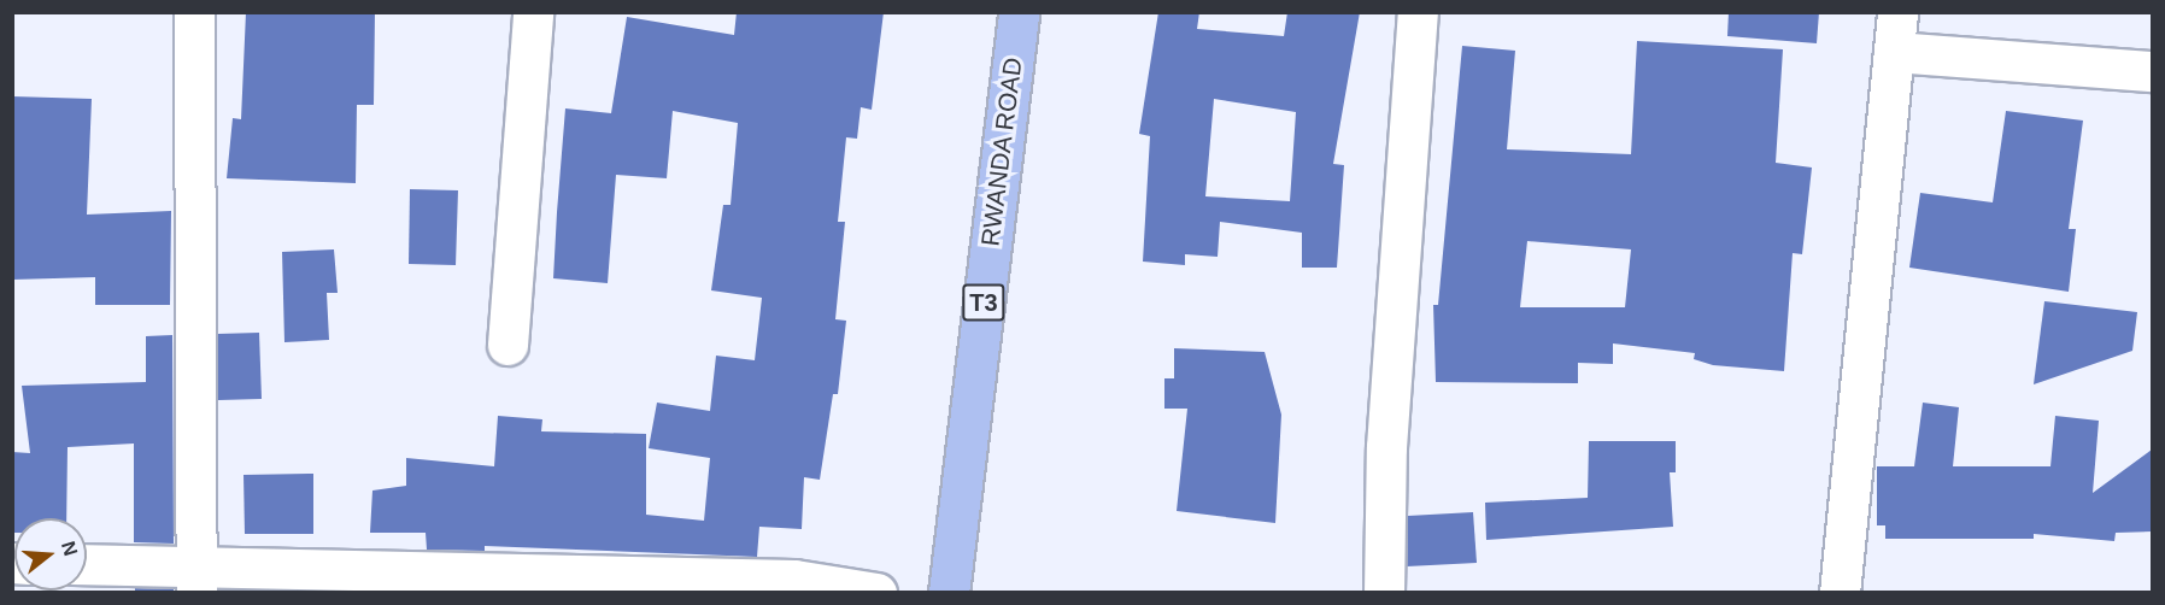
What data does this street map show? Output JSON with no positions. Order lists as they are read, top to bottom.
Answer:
{
  "streets": {
    "highway": ["RWANDA ROAD", "T3"]
  },
  "north": "right"
}
